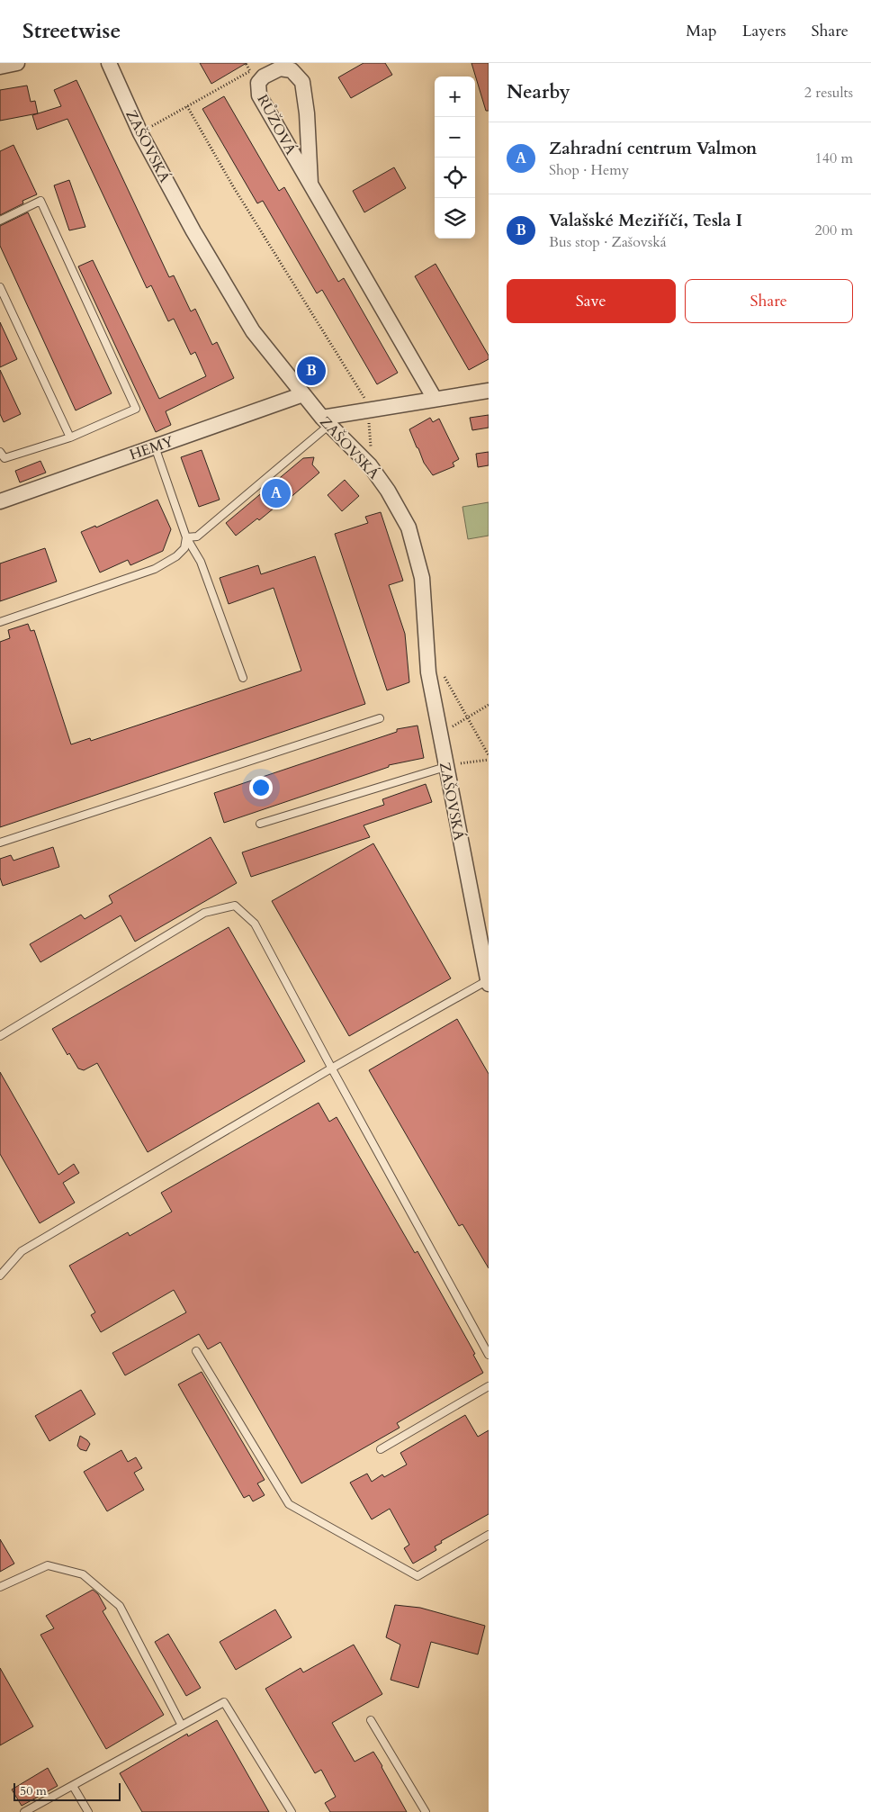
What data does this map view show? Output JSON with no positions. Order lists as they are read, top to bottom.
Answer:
{
  "streets": {
    "street": ["RŮŽOVÁ", "ZAŠOVSKÁ", "HEMY"]
  },
  "crossings": [
    ["ZAŠOVSKÁ", "HEMY"]
  ],
  "scale_bar": "50 m",
  "page": {
    "header": "Streetwise",
    "nav": ["Map", "Layers", "Share"],
    "heading": ["Nearby", "2 results"],
    "map_buttons": ["+", "−"],
    "list": [
      {
        "mark": "A",
        "name": "Zahradní centrum Valmon",
        "note": "Shop · Hemy",
        "value": "140 m"
      },
      {
        "mark": "B",
        "name": "Valašské Meziříčí, Tesla I",
        "note": "Bus stop · Zašovská",
        "value": "200 m"
      }
    ],
    "buttons": ["Save", "Share"],
    "pins": ["B", "A"],
    "scale": "50 m"
  }
}
